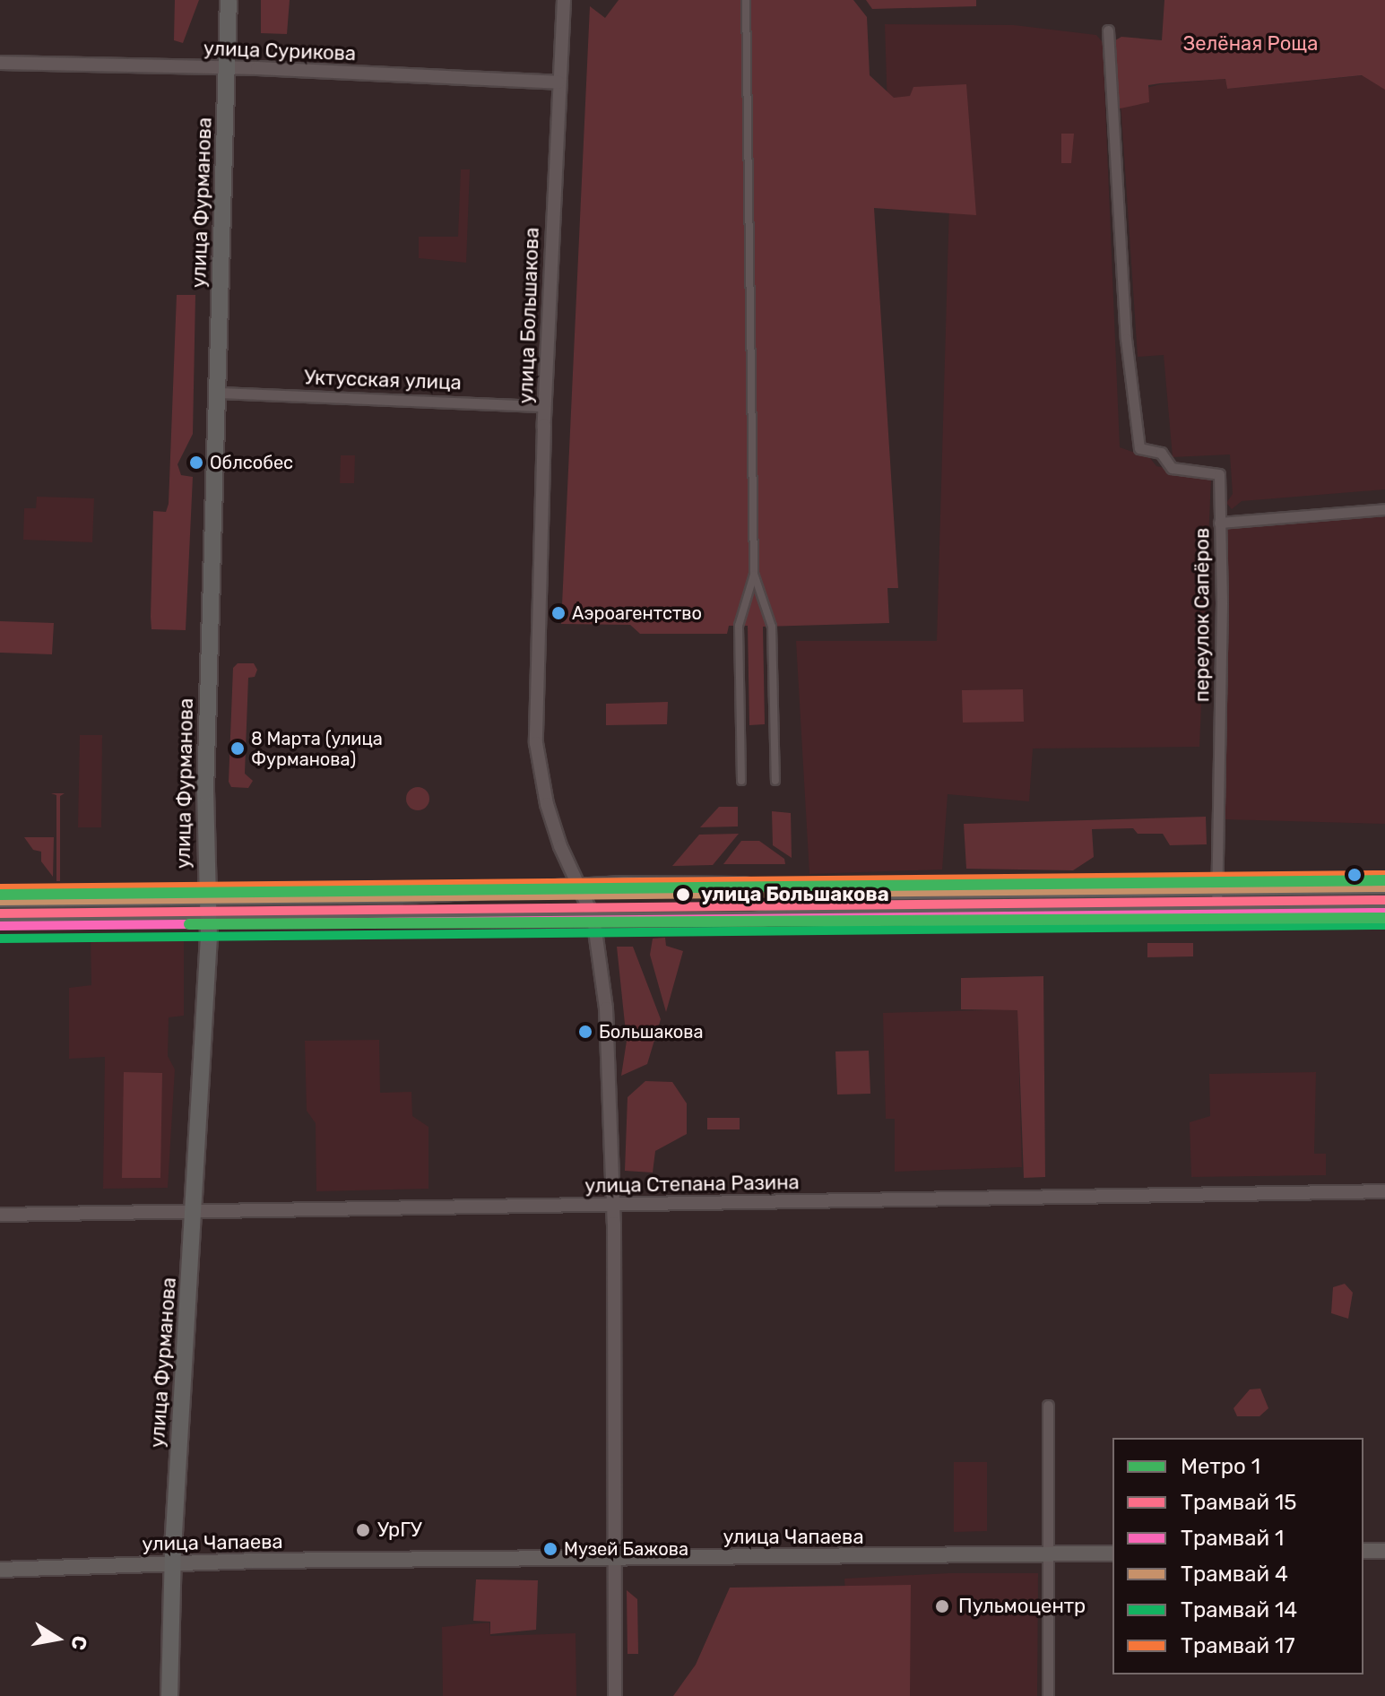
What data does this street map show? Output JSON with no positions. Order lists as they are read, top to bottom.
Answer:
{
  "streets": {
    "main road": ["улица Фурманова", "улица Чапаева"],
    "street": [
      "улица Сурикова",
      "улица Большакова",
      "Уктусская улица",
      "переулок Сапёров",
      "улица Степана Разина"
    ]
  },
  "crossings": [
    ["улица Сурикова", "улица Фурманова"],
    ["улица Сурикова", "улица Большакова"],
    ["улица Фурманова", "Уктусская улица"],
    ["улица Фурманова", "улица Степана Разина"],
    ["улица Фурманова", "улица Чапаева"],
    ["улица Большакова", "Уктусская улица"],
    ["улица Большакова", "улица Степана Разина"],
    ["улица Большакова", "улица Чапаева"]
  ],
  "parks": ["Зелёная Роща"],
  "places": [
    "Облсобес",
    "Аэроагентство",
    "8 Марта (улица Фурманова)",
    "улица Большакова",
    "Большакова",
    "УрГУ",
    "Музей Бажова",
    "Пульмоцентр"
  ],
  "lines": [
    "tram line 17",
    "metro line 1",
    "tram line 4",
    "tram line 15",
    "tram line 1",
    "tram line 14"
  ],
  "legend": [
    "Метро 1",
    "Трамвай 15",
    "Трамвай 1",
    "Трамвай 4",
    "Трамвай 14",
    "Трамвай 17"
  ],
  "north": "right"
}
